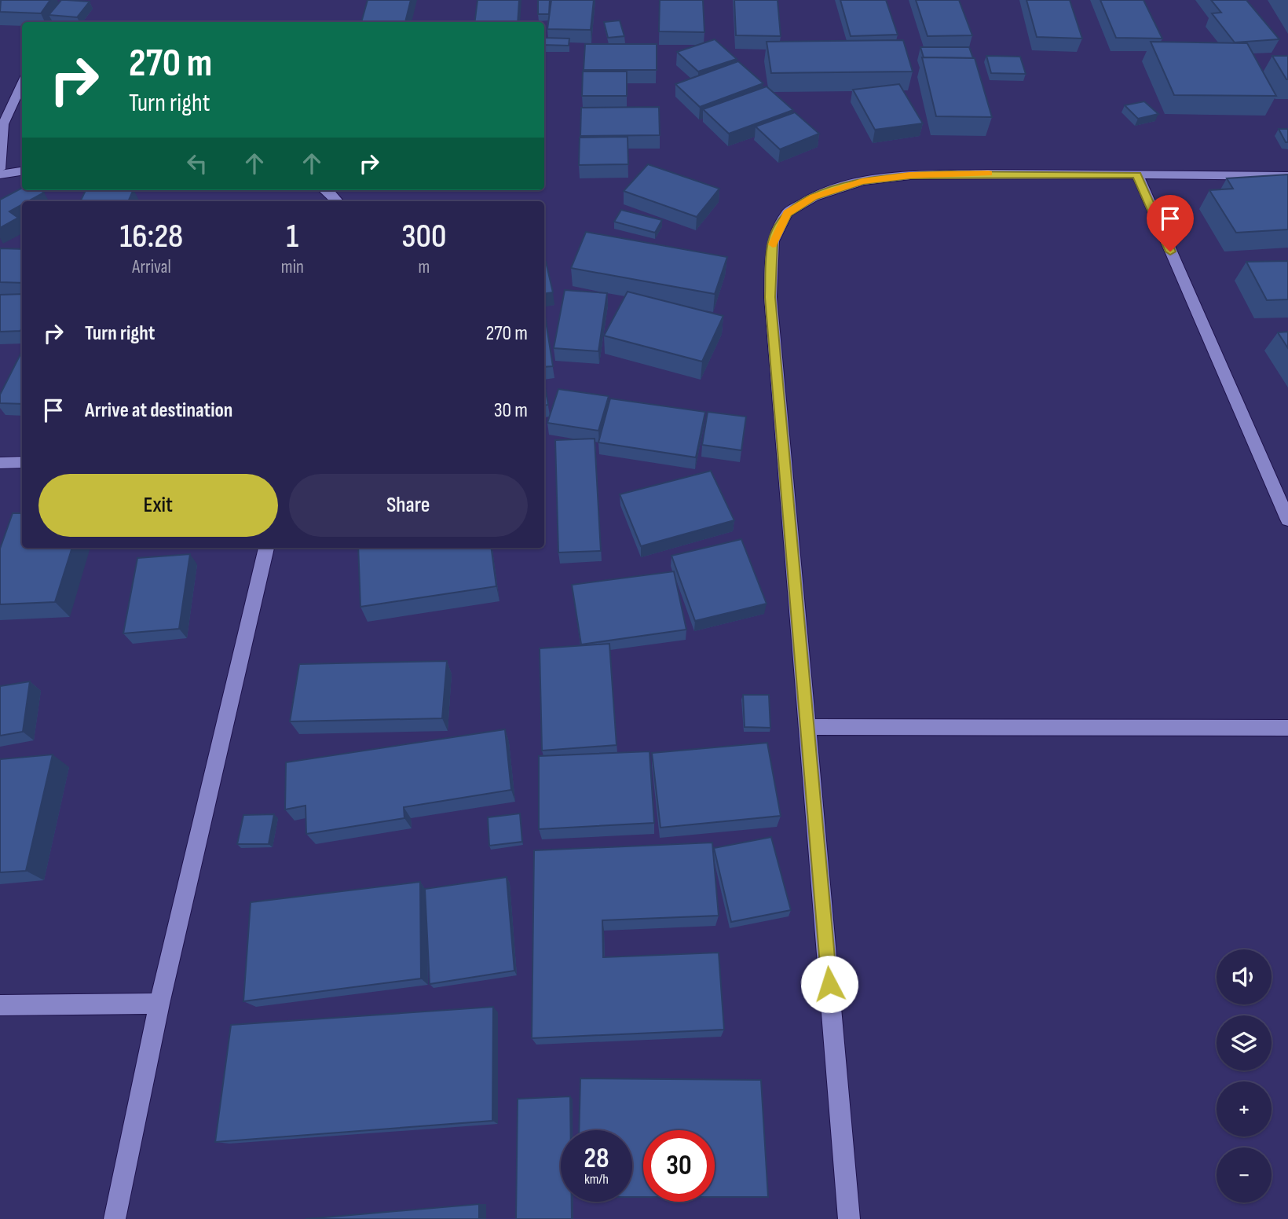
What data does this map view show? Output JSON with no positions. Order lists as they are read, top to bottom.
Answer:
{
  "page": {
    "turn": ["270 m", "Turn right"],
    "eta": [
      "16:28",
      "Arrival",
      "1",
      "min",
      "300",
      "m"
    ],
    "list": [
      {
        "name": "Turn right",
        "value": "270 m"
      },
      {
        "name": "Arrive at destination",
        "value": "30 m"
      }
    ],
    "buttons": ["Exit", "Share"],
    "map_buttons": ["+", "−"],
    "speed": "28 km/h",
    "limit": "30"
  }
}
